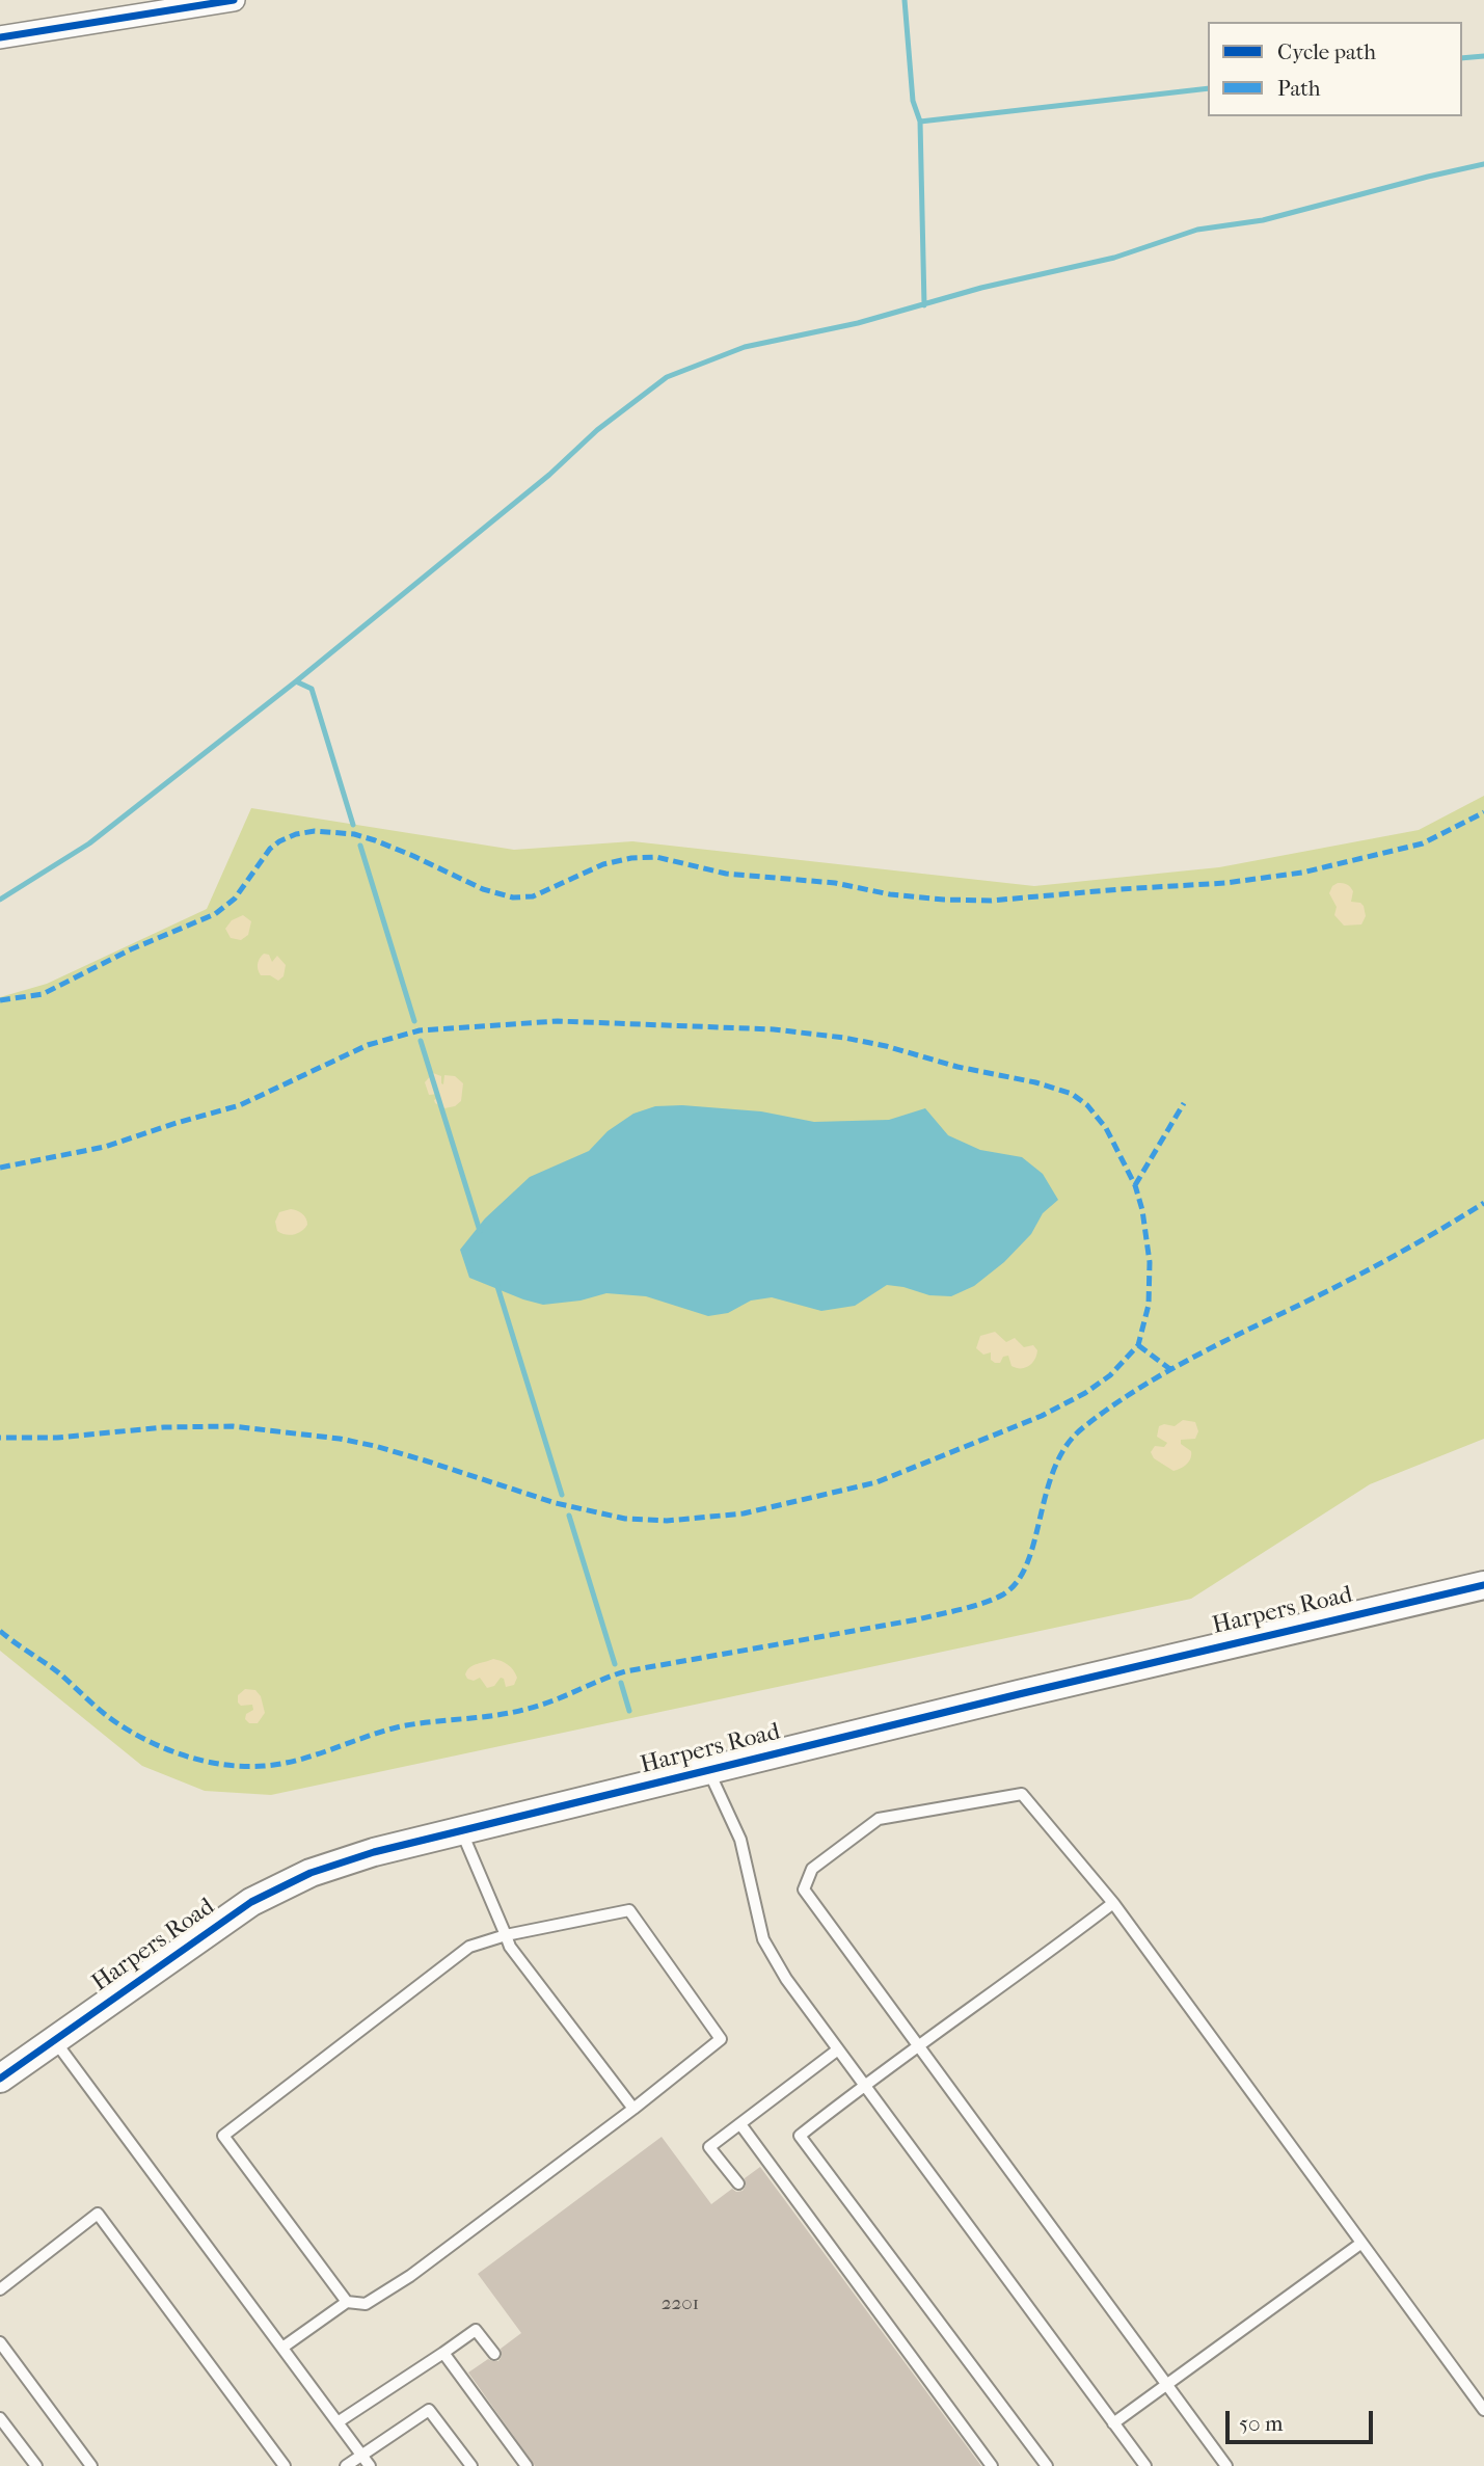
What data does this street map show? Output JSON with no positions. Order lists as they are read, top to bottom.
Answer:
{
  "streets": {
    "street": ["Harpers Road"]
  },
  "house_numbers": ["2201"],
  "legend": ["Cycle path", "Path"],
  "scale_bar": "50 m"
}
